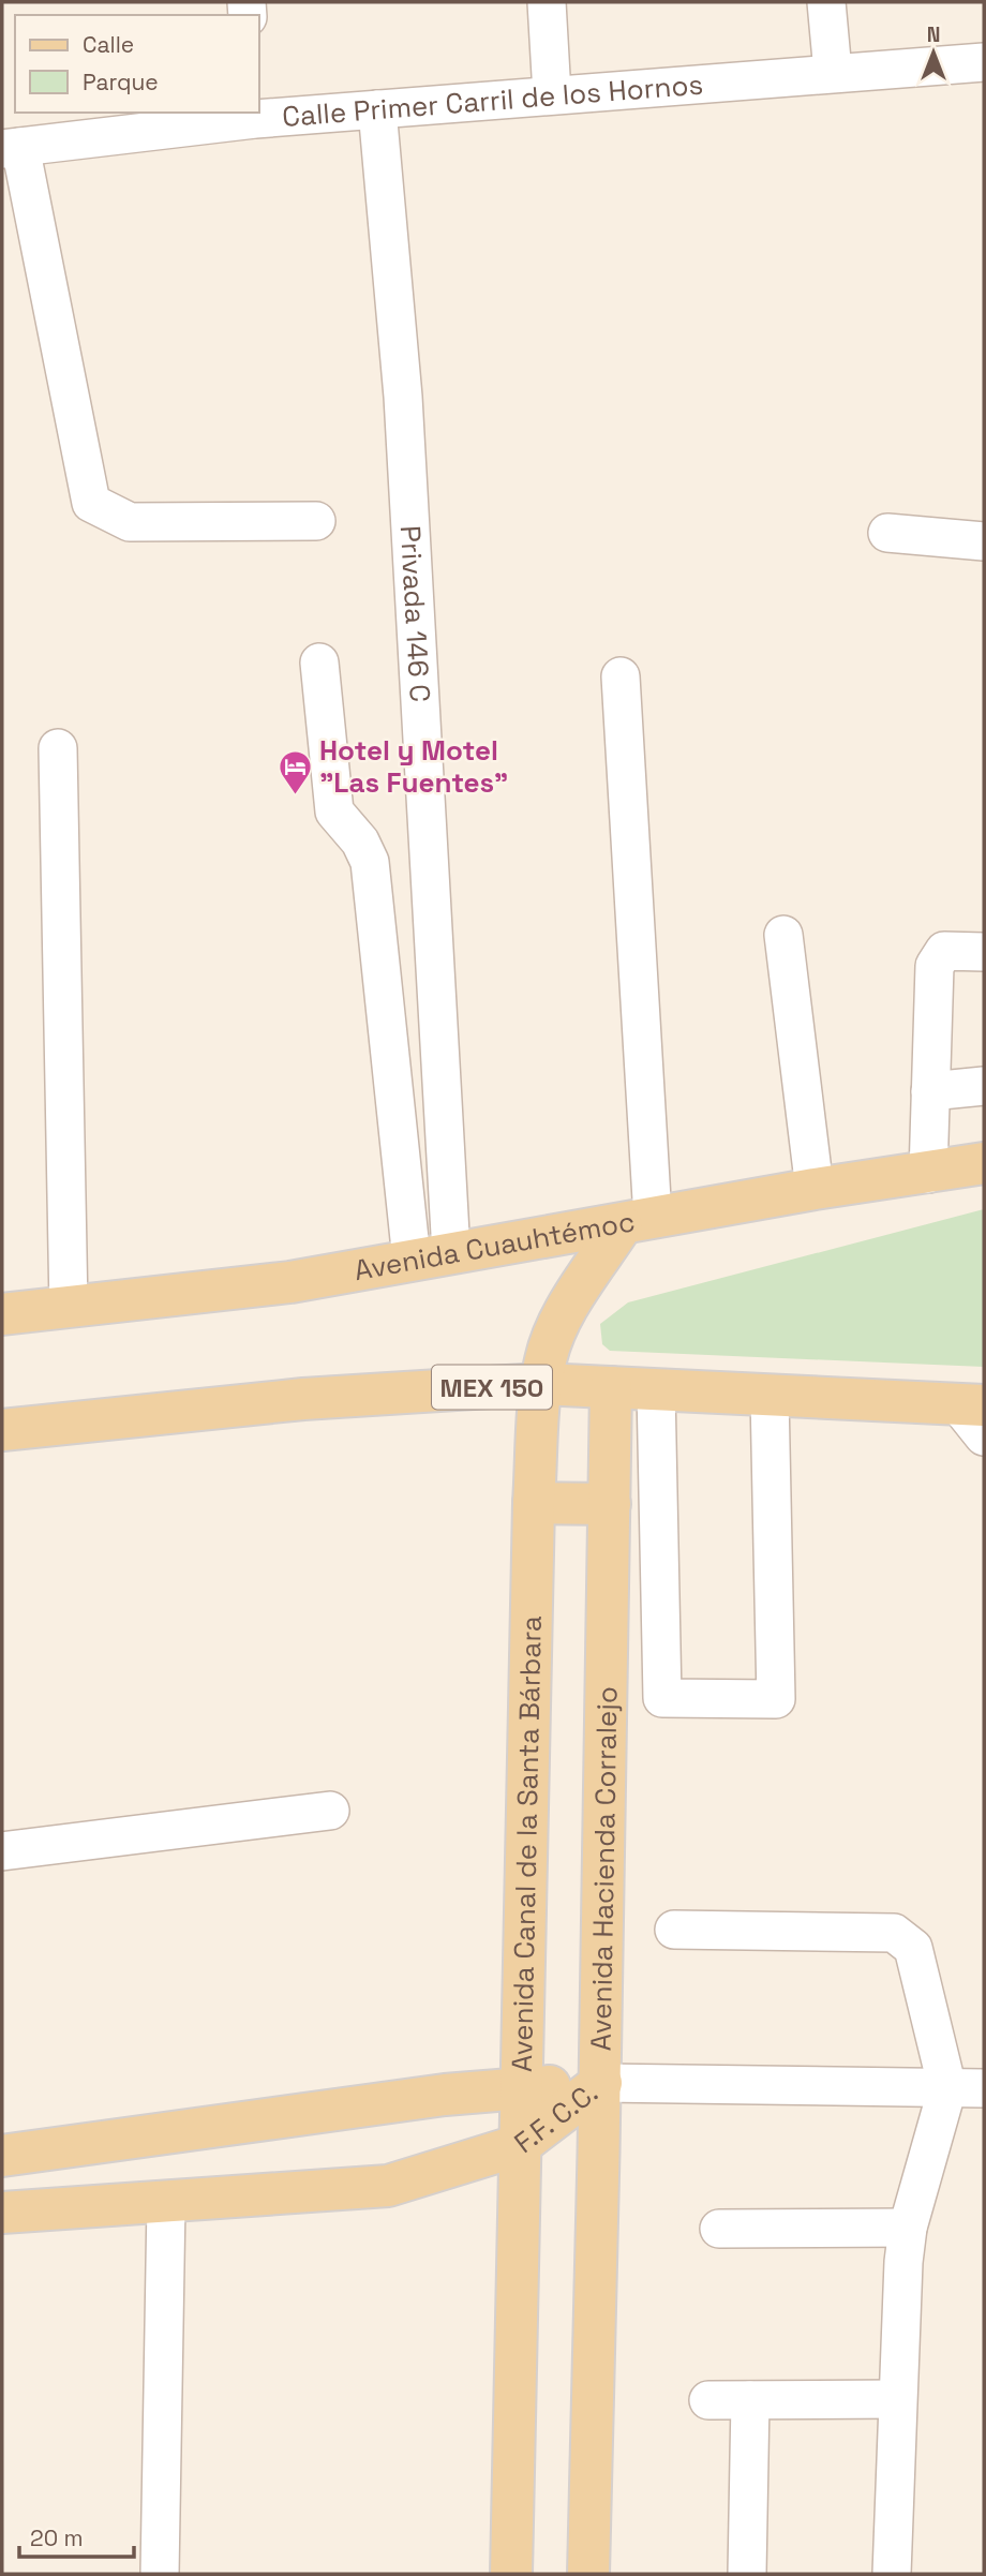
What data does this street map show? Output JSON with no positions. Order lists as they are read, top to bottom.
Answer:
{
  "streets": {
    "main road": [
      "Avenida Cuauhtémoc",
      "MEX 150",
      "Avenida Canal de la Santa Bárbara",
      "Avenida Hacienda Corralejo",
      "F.F. C.C."
    ],
    "street": ["Calle Primer Carril de los Hornos", "Privada 146 C"]
  },
  "crossings": [
    ["Calle Primer Carril de los Hornos", "Privada 146 C"],
    ["Privada 146 C", "Avenida Cuauhtémoc"],
    ["Avenida Cuauhtémoc", "Avenida Canal de la Santa Bárbara"],
    ["MEX 150", "Avenida Canal de la Santa Bárbara"],
    ["MEX 150", "Avenida Hacienda Corralejo"],
    ["Avenida Canal de la Santa Bárbara", "F.F. C.C."],
    ["Avenida Hacienda Corralejo", "F.F. C.C."]
  ],
  "places": {
    "hotel": ["Hotel y Motel \"Las Fuentes\""]
  },
  "legend": ["Calle", "Parque"],
  "scale_bar": "20 m",
  "north": "top"
}
